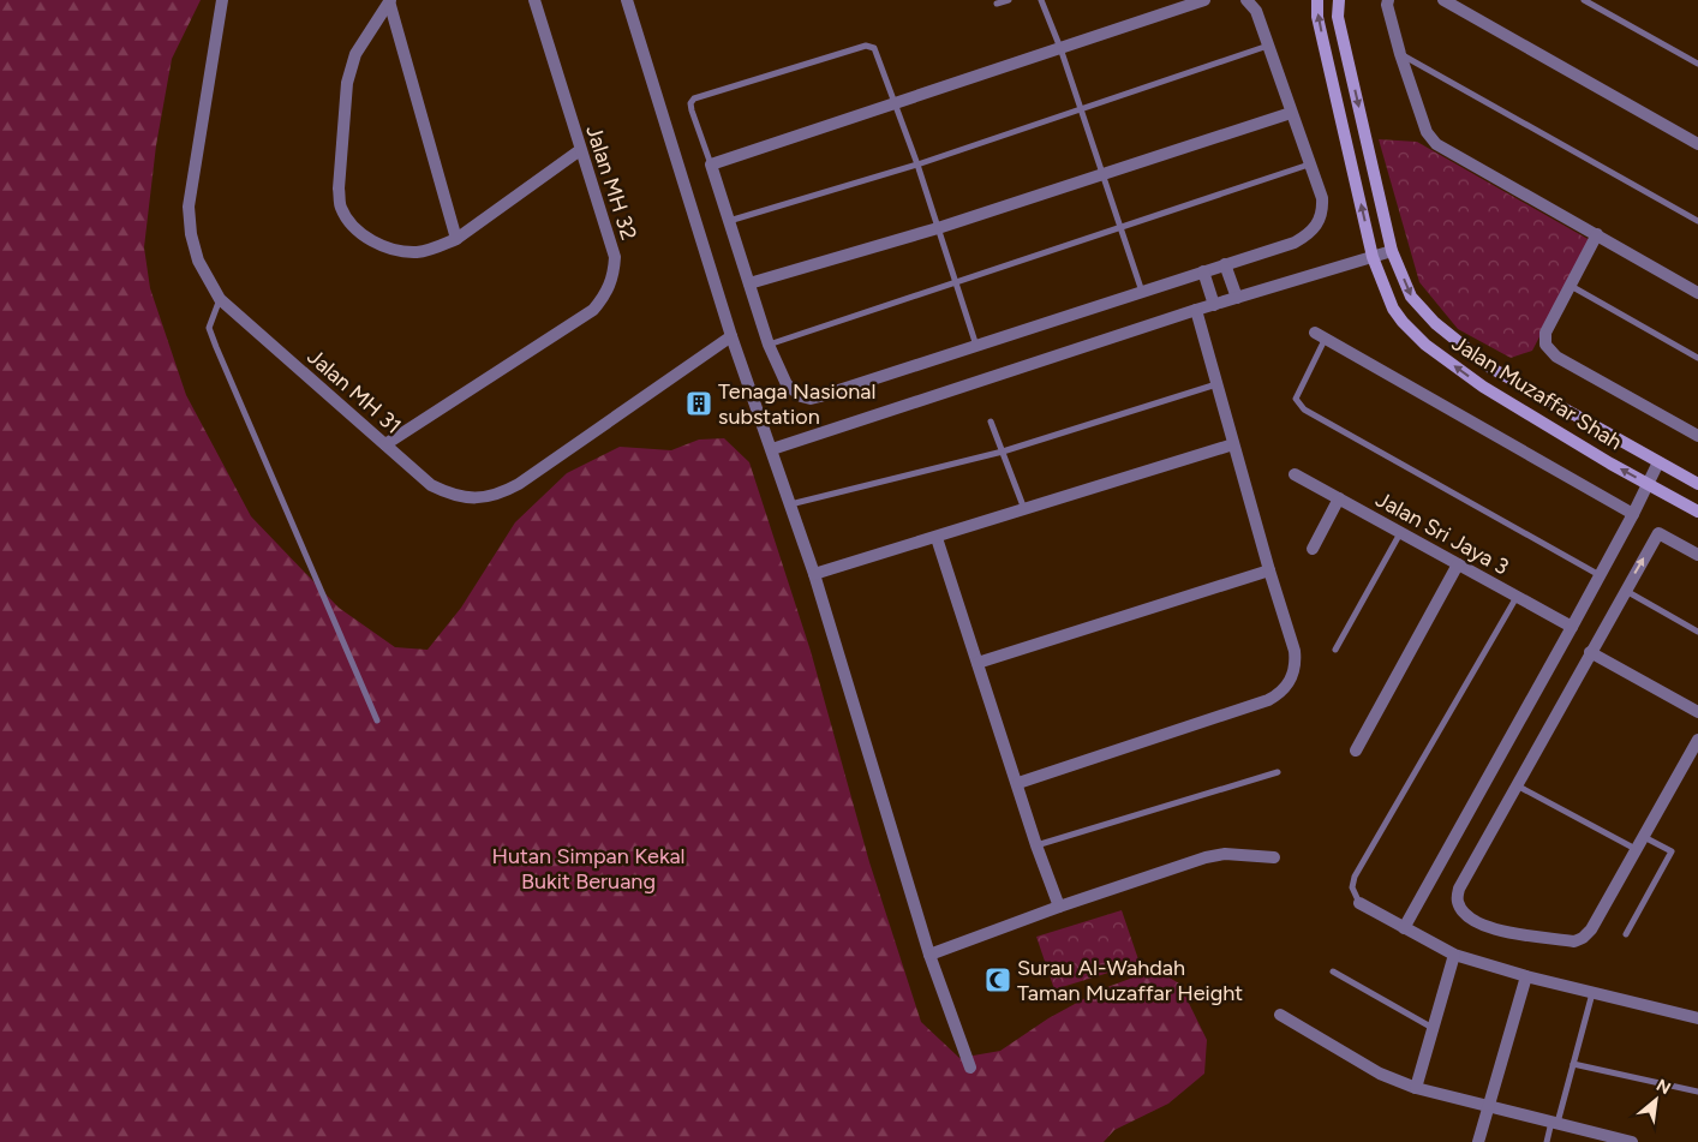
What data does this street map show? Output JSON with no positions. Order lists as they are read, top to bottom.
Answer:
{
  "streets": {
    "main road": ["Jalan Muzaffar Shah"],
    "street": ["Jalan MH 32", "Jalan MH 31", "Jalan Sri Jaya 3"]
  },
  "crossings": [
    ["Jalan MH 32", "Jalan MH 31"]
  ],
  "parks": ["Hutan Simpan Kekal Bukit Beruang"],
  "places": {
    "building": ["Tenaga Nasional substation"],
    "mosque": ["Surau Al-Wahdah Taman Muzaffar Height"]
  },
  "north": "top right"
}
